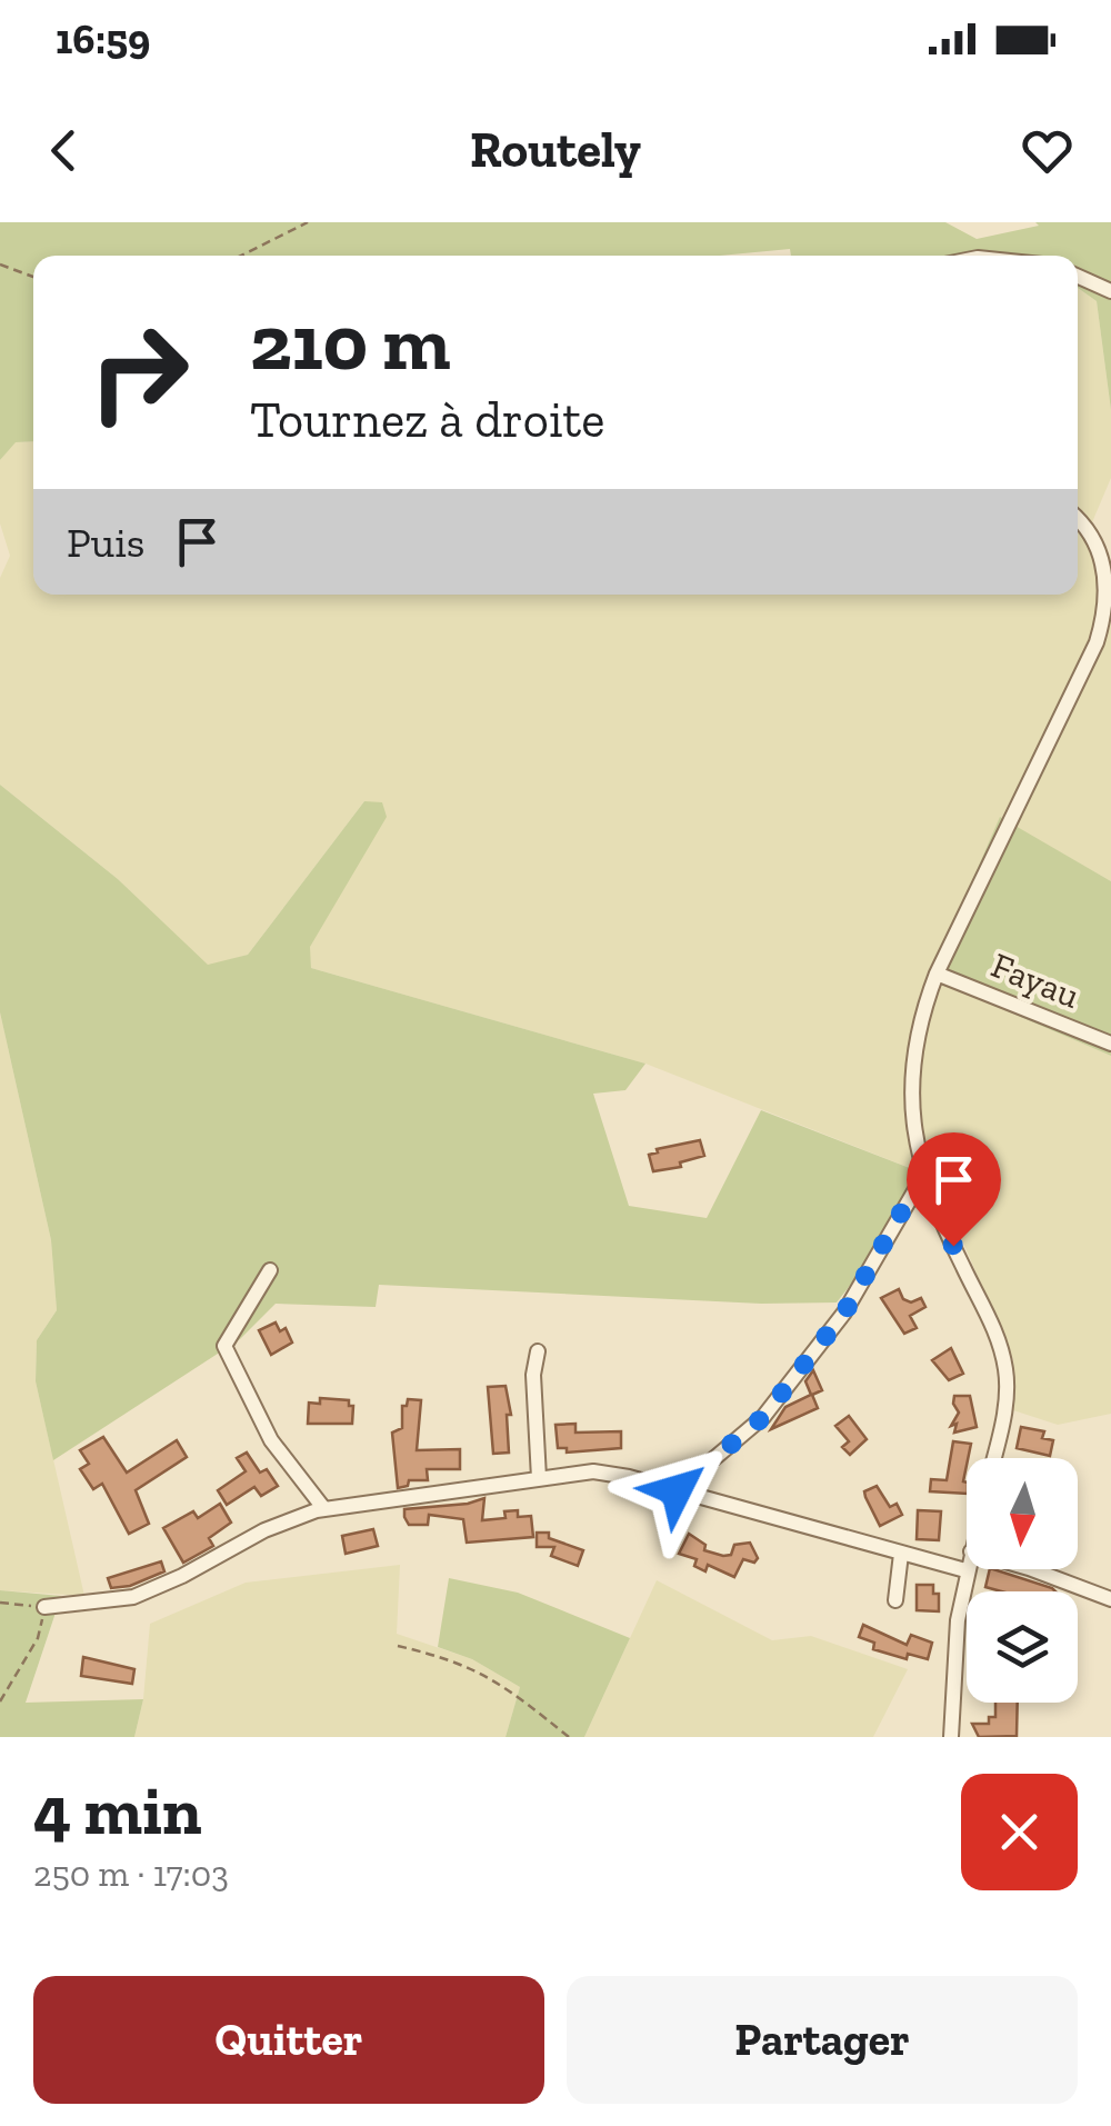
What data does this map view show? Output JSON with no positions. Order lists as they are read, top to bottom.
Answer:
{
  "streets": {
    "street": ["Fayau"]
  },
  "north": "bottom",
  "page": {
    "status": "16:59",
    "header": "Routely",
    "turn": ["210 m", "Tournez à droite"],
    "then": "Puis",
    "heading": ["4 min", "250 m · 17:03"],
    "buttons": ["Quitter", "Partager"]
  }
}
